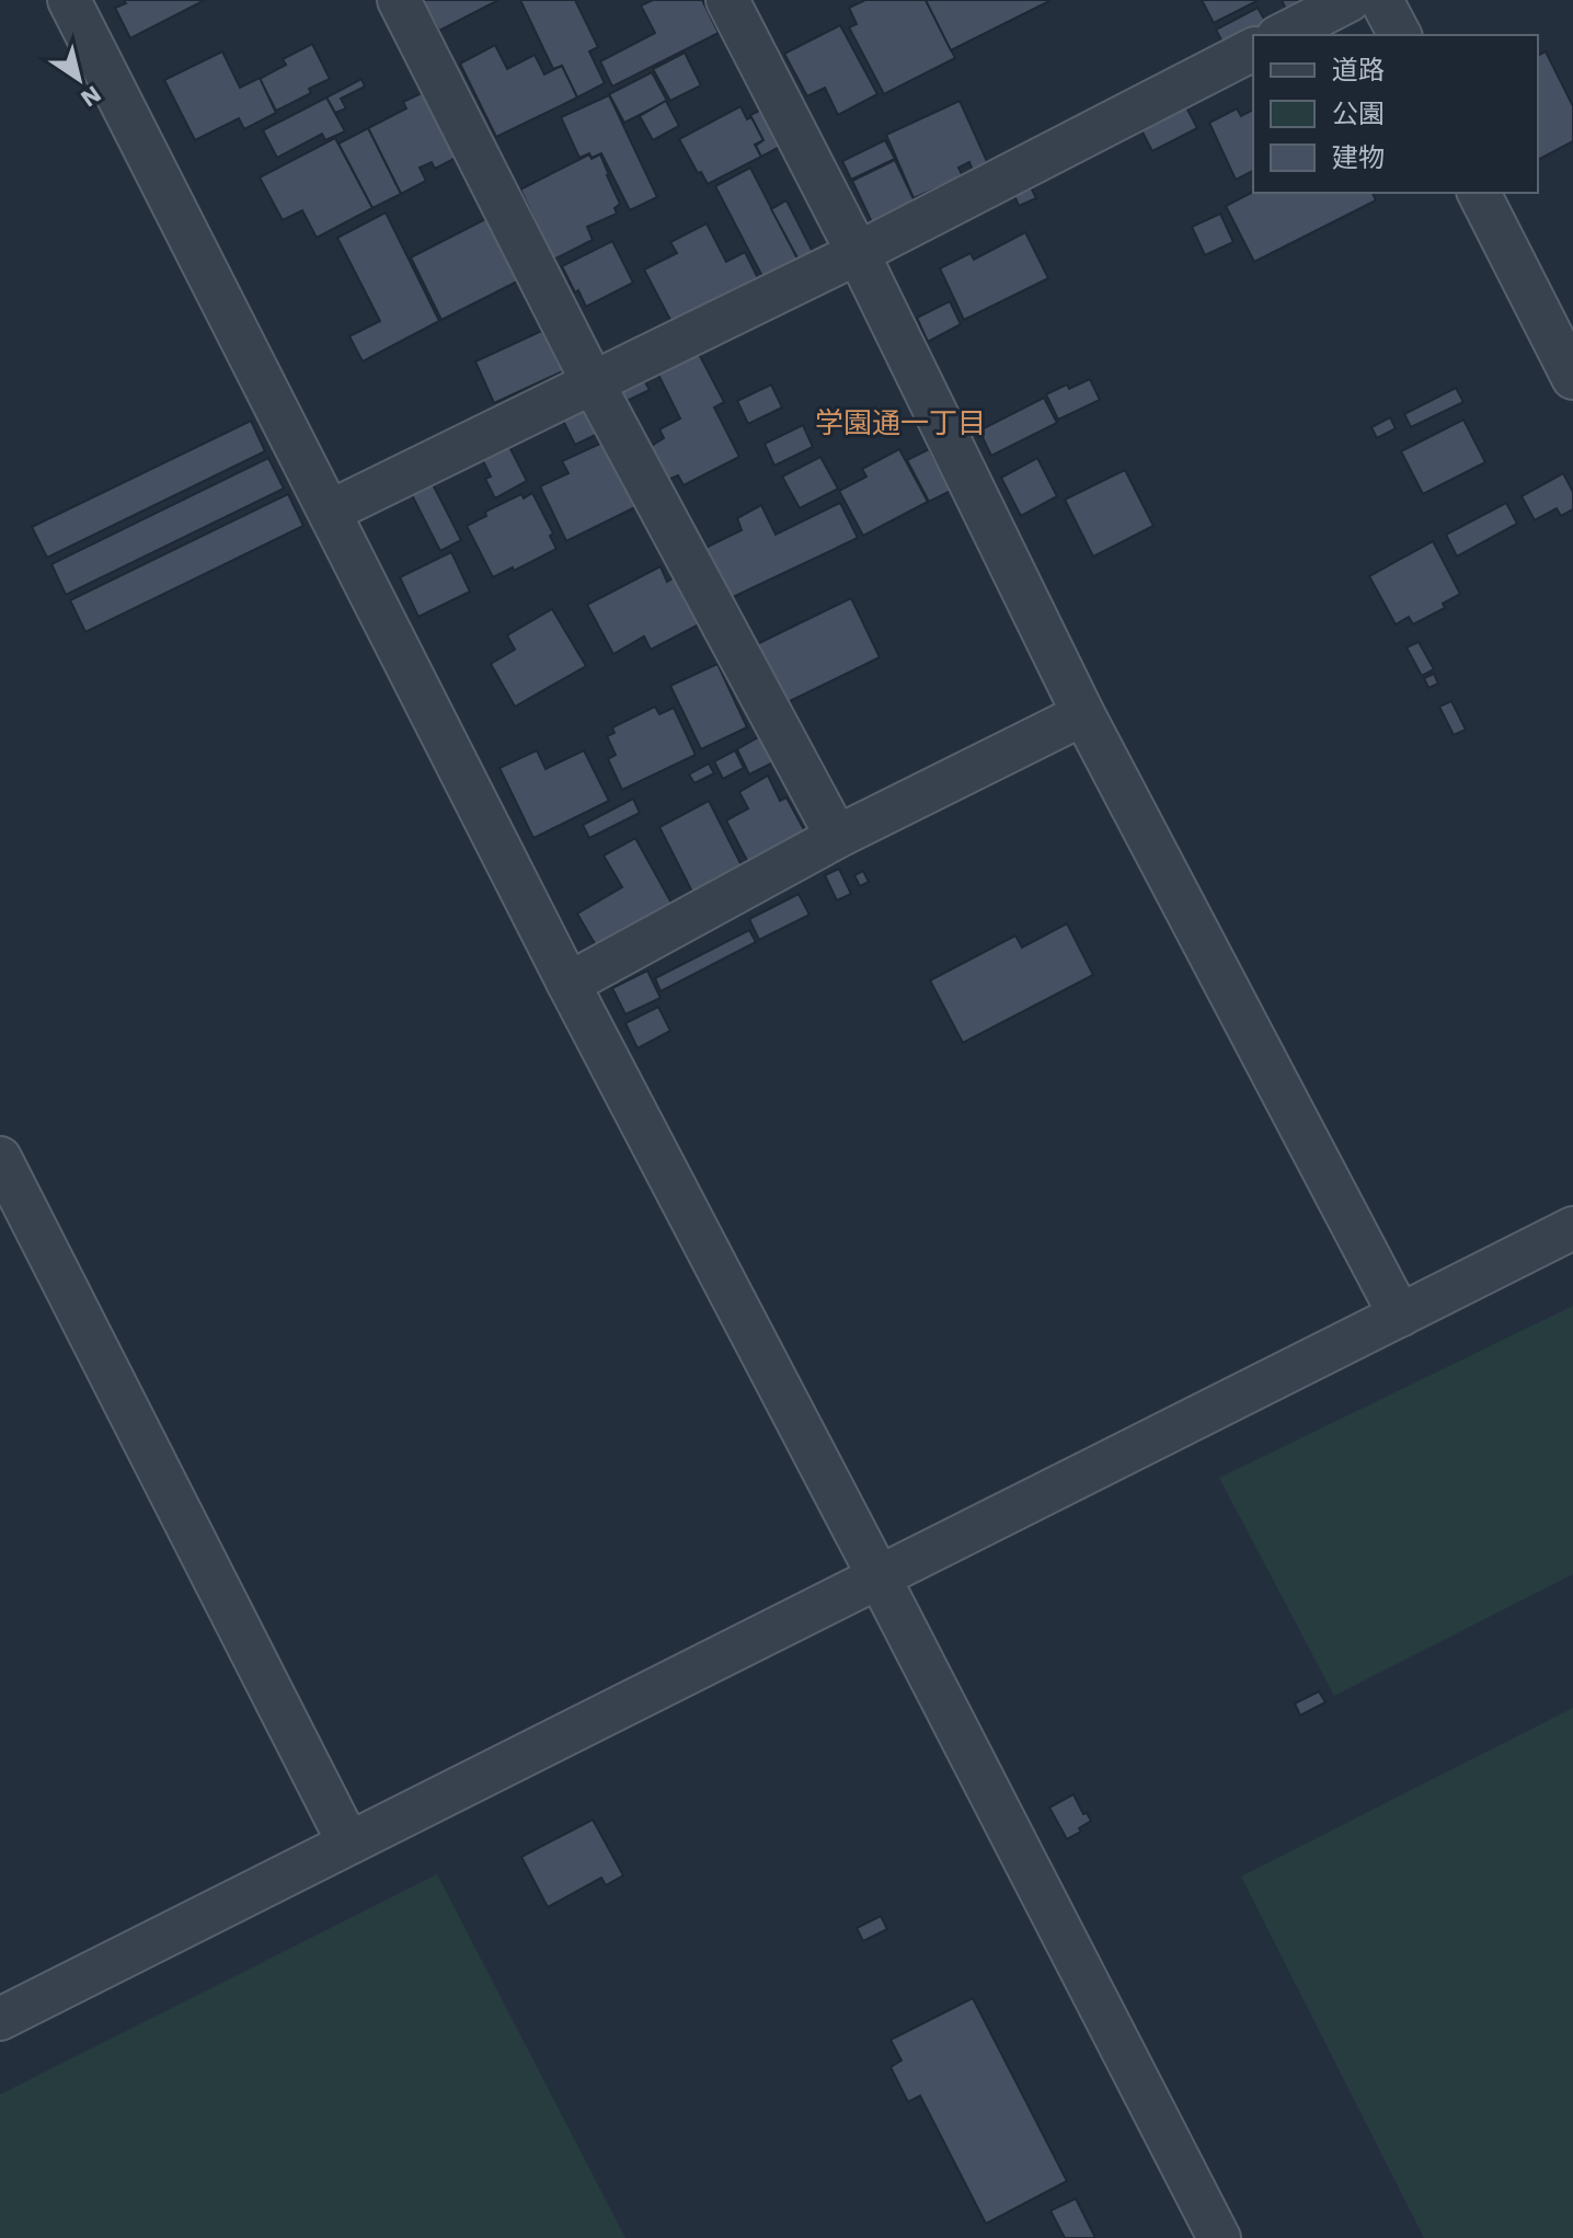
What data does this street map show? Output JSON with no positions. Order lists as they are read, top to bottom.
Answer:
{
  "districts": ["学園通一丁目"],
  "legend": ["道路", "公園", "建物"],
  "north": "bottom right"
}
